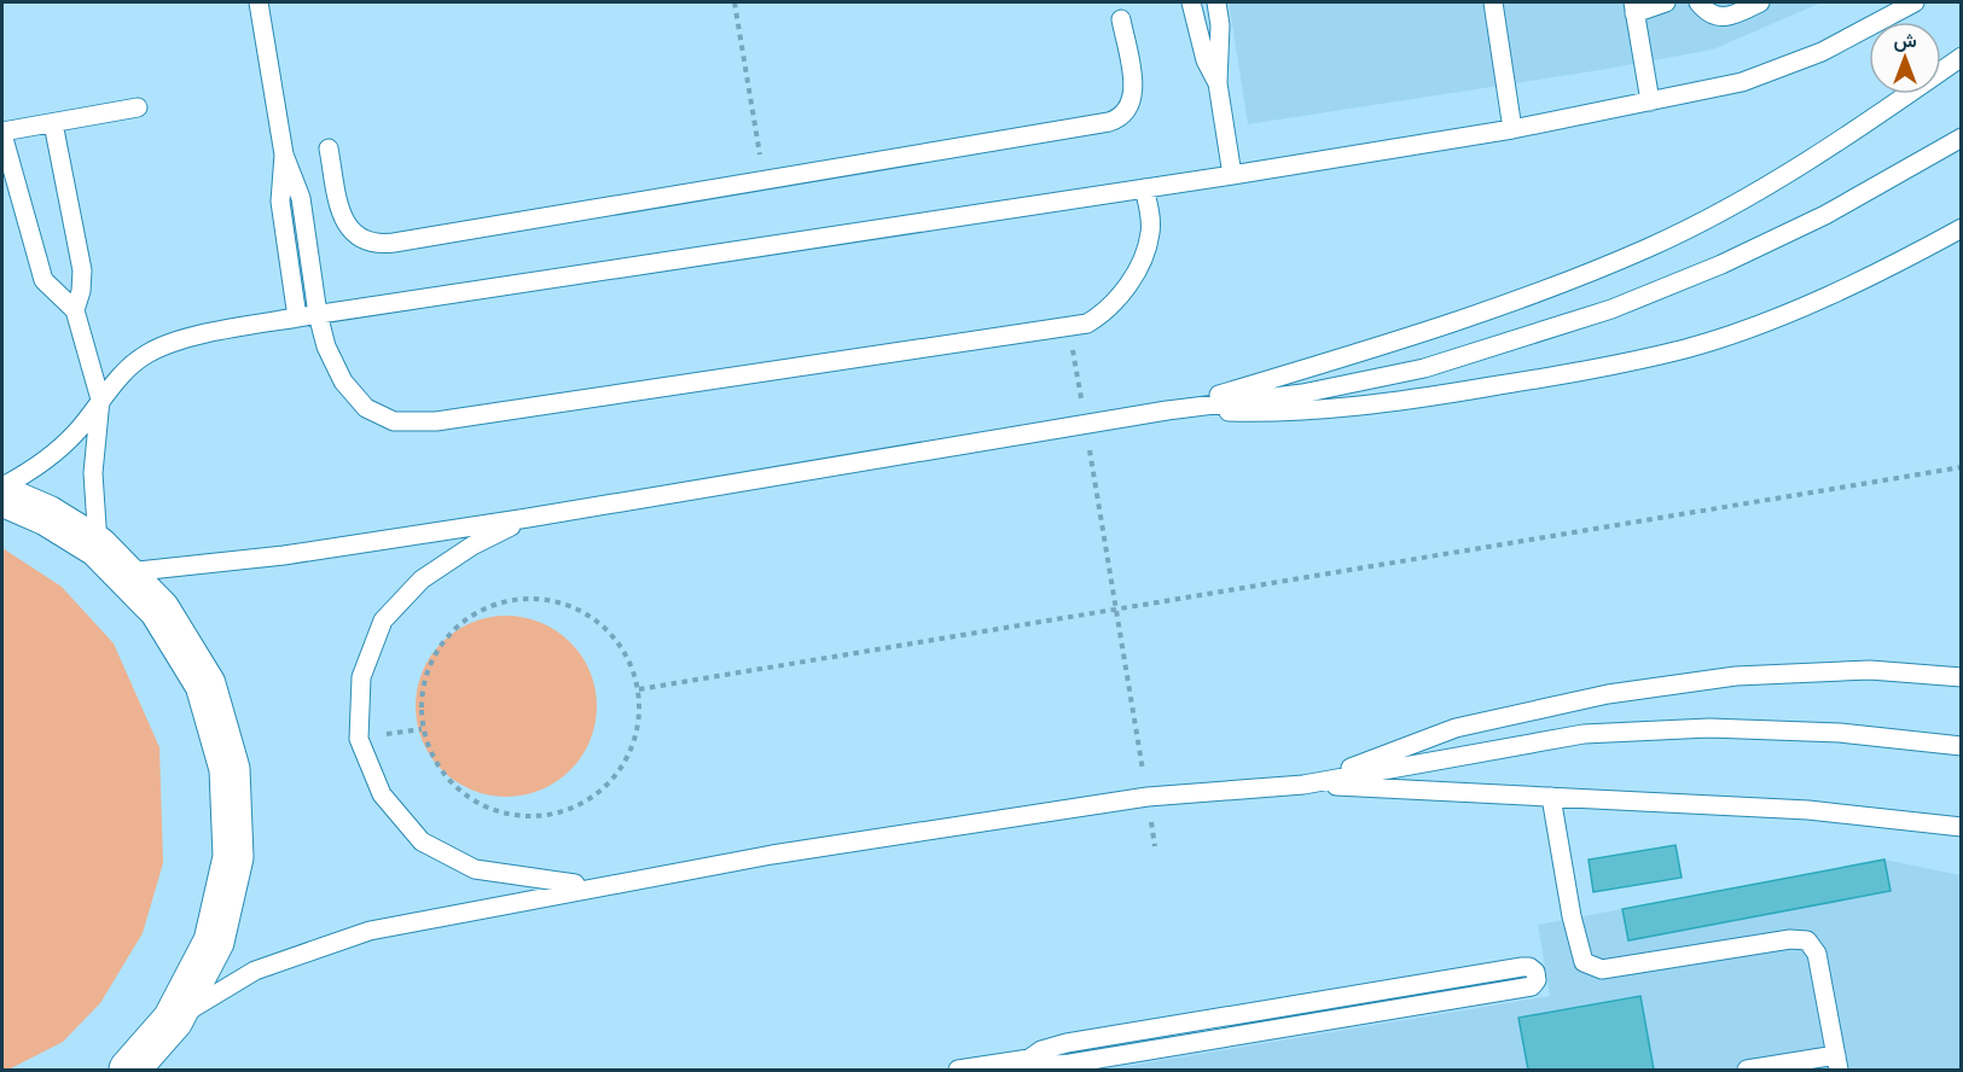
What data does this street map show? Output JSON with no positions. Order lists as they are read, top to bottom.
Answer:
{
  "north": "top"
}
